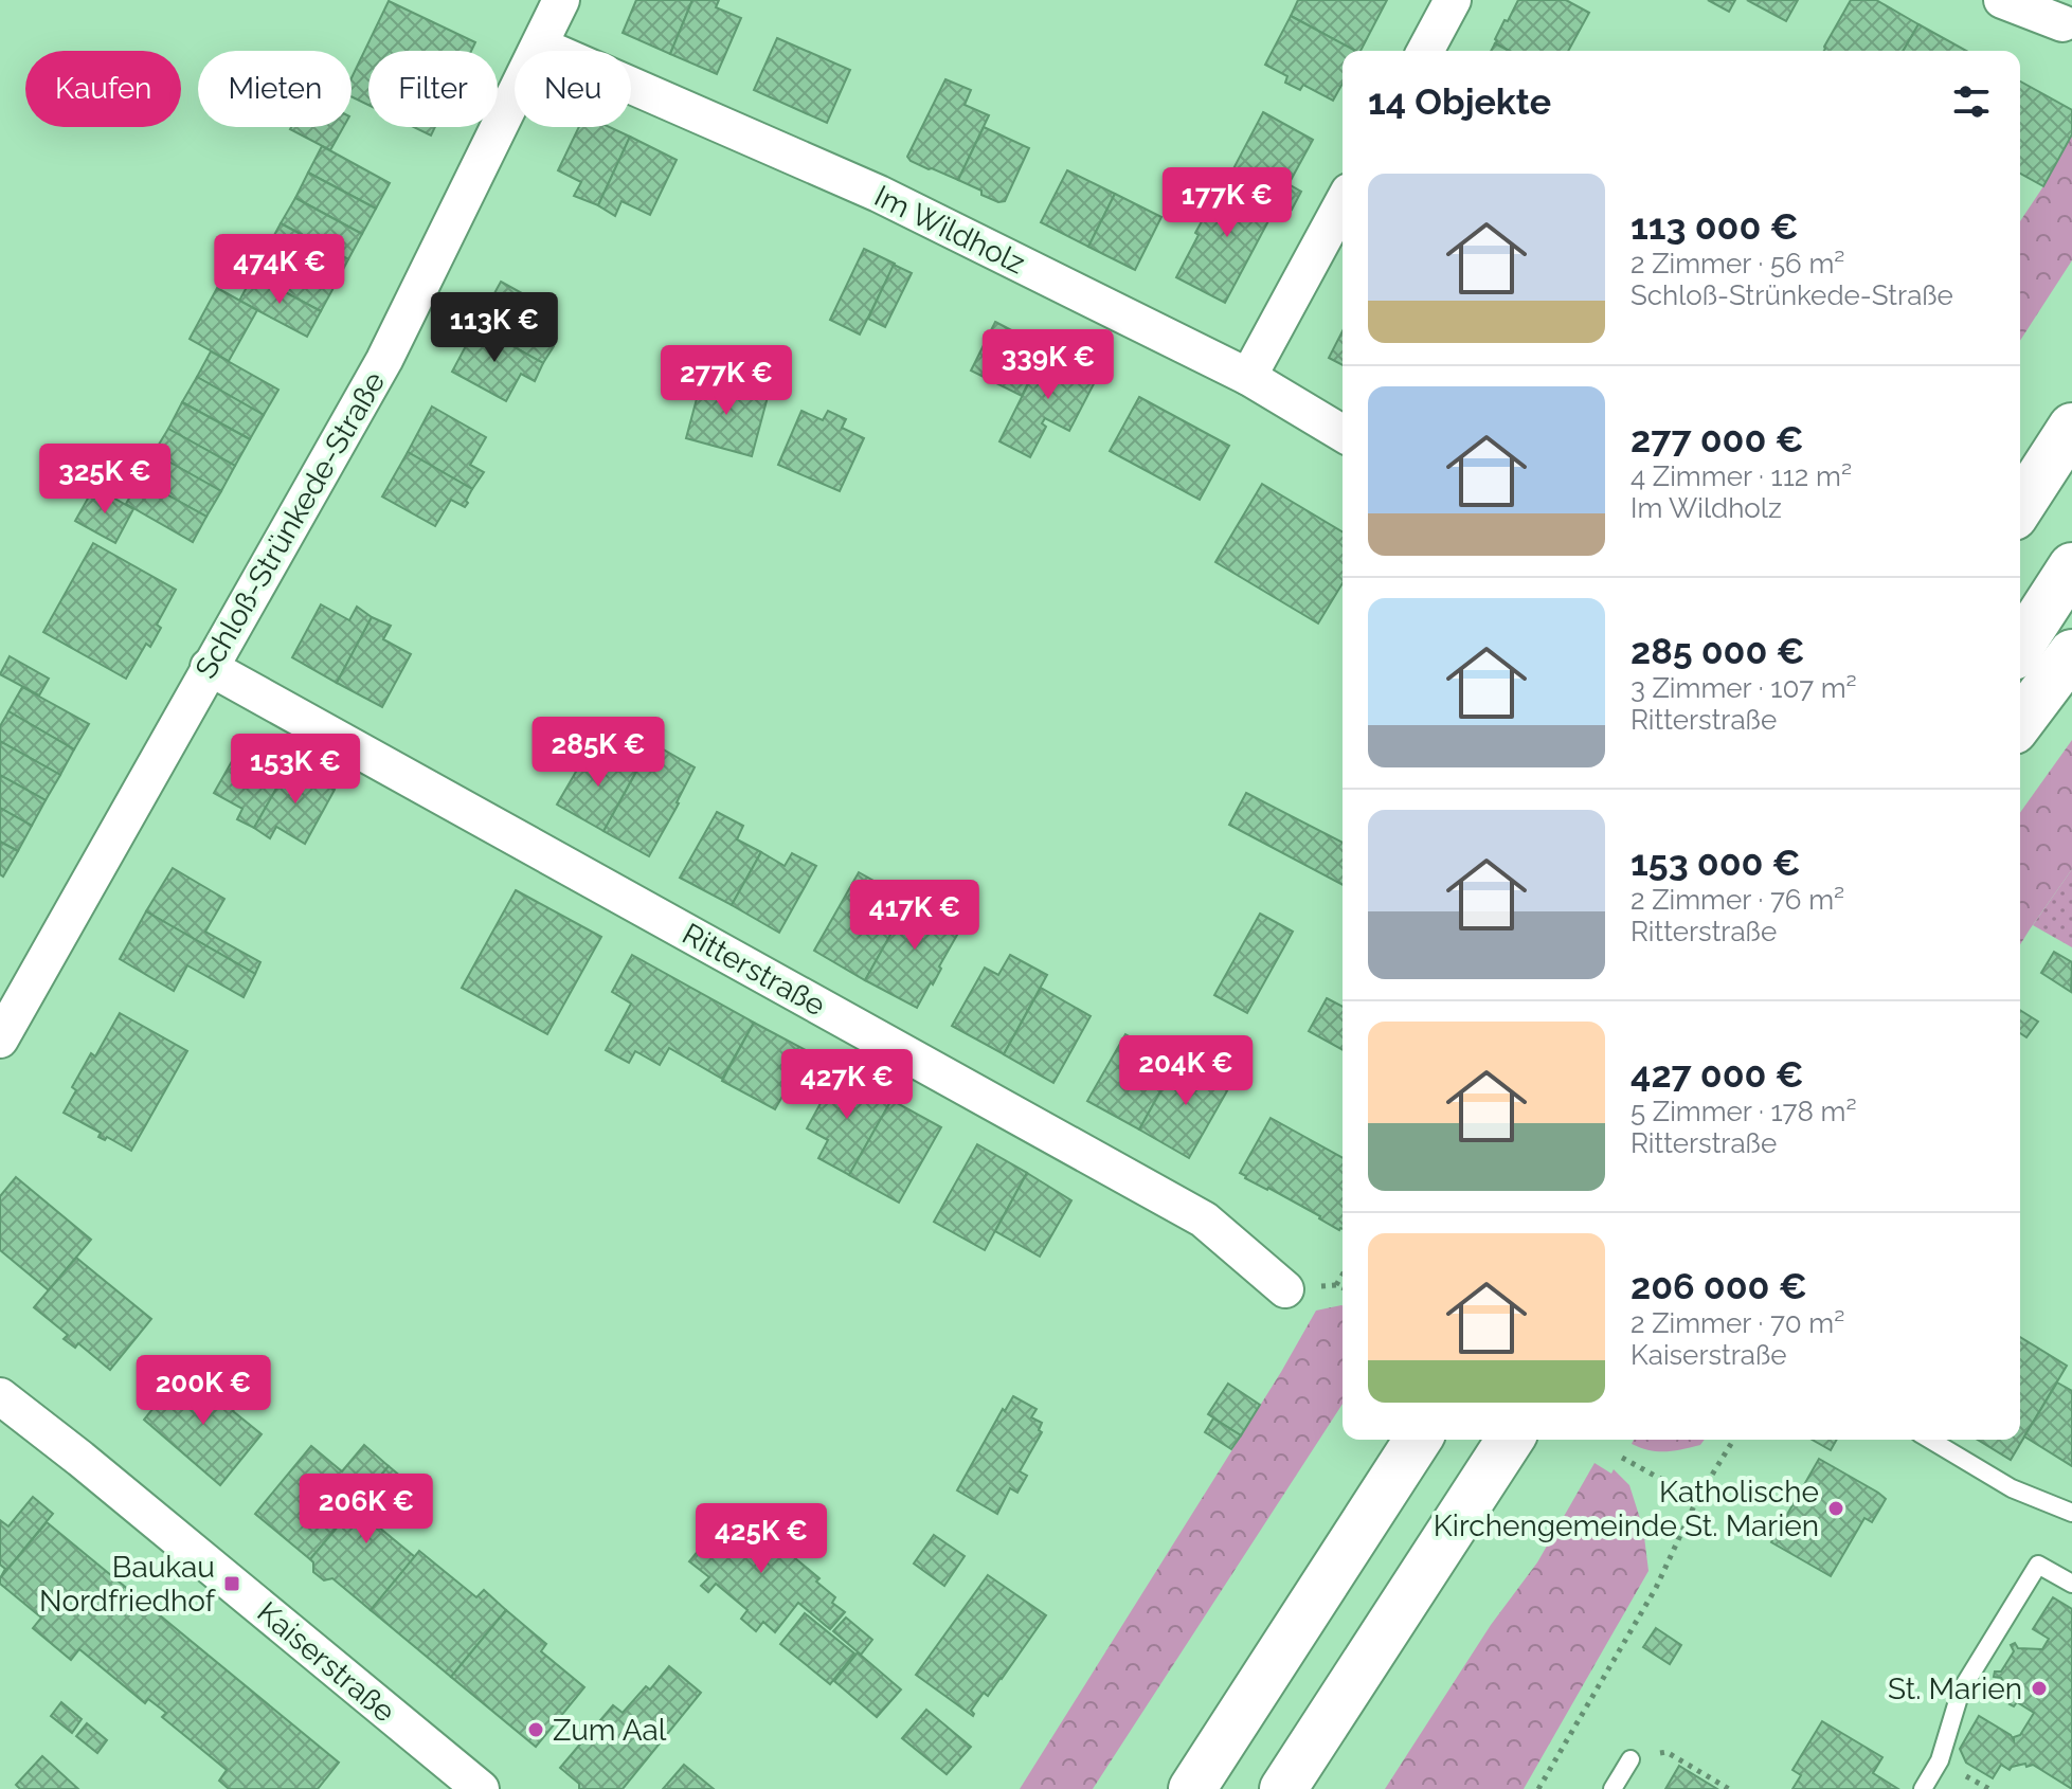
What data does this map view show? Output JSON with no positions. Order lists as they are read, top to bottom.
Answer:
{
  "streets": {
    "street": [
      "Im Wildholz",
      "Schloß-Strünkede-Straße",
      "Ritterstraße",
      "Kaiserstraße"
    ]
  },
  "crossings": [
    ["Im Wildholz", "Schloß-Strünkede-Straße"],
    ["Schloß-Strünkede-Straße", "Ritterstraße"]
  ],
  "places": {
    "other": ["Katholische Kirchengemeinde St. Marien", "St. Marien", "Zum Aal"],
    "transit": ["Baukau Nordfriedhof"]
  },
  "page": {
    "chip": [
      "Kaufen",
      "Mieten",
      "Filter",
      "Neu"
    ],
    "heading": "14 Objekte",
    "list": [
      {
        "name": "113 000 €",
        "note": "2 Zimmer · 56 m² · Schloß-Strünkede-Straße"
      },
      {
        "name": "277 000 €",
        "note": "4 Zimmer · 112 m² · Im Wildholz"
      },
      {
        "name": "285 000 €",
        "note": "3 Zimmer · 107 m² · Ritterstraße"
      },
      {
        "name": "153 000 €",
        "note": "2 Zimmer · 76 m² · Ritterstraße"
      },
      {
        "name": "427 000 €",
        "note": "5 Zimmer · 178 m² · Ritterstraße"
      },
      {
        "name": "206 000 €",
        "note": "2 Zimmer · 70 m² · Kaiserstraße"
      }
    ],
    "price": [
      "177K €",
      "474K €",
      "113K €",
      "339K €",
      "277K €",
      "325K €",
      "285K €",
      "153K €",
      "417K €",
      "204K €",
      "427K €",
      "200K €",
      "206K €",
      "425K €"
    ]
  }
}
